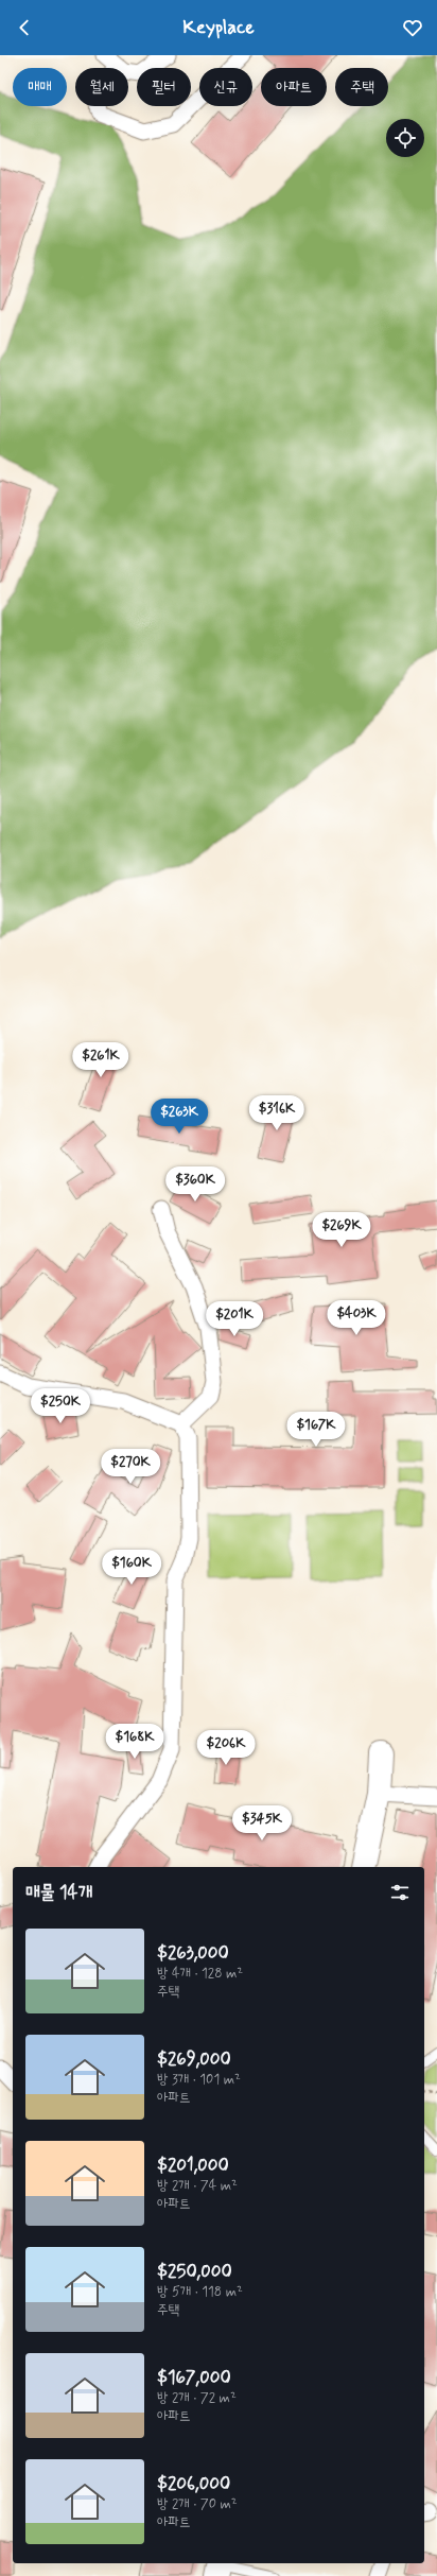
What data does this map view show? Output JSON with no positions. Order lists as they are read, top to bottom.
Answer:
{
  "page": {
    "header": "Keyplace",
    "chip": [
      "매매",
      "월세",
      "필터",
      "신규",
      "아파트",
      "주택"
    ],
    "price": [
      "$261K",
      "$316K",
      "$263K",
      "$360K",
      "$269K",
      "$403K",
      "$201K",
      "$250K",
      "$167K",
      "$270K",
      "$160K",
      "$168K",
      "$206K",
      "$345K"
    ],
    "heading": "매물 14개",
    "list": [
      {
        "name": "$263,000",
        "note": "방 4개 · 128 m² · 주택"
      },
      {
        "name": "$269,000",
        "note": "방 3개 · 101 m² · 아파트"
      },
      {
        "name": "$201,000",
        "note": "방 2개 · 74 m² · 아파트"
      },
      {
        "name": "$250,000",
        "note": "방 5개 · 118 m² · 주택"
      },
      {
        "name": "$167,000",
        "note": "방 2개 · 72 m² · 아파트"
      },
      {
        "name": "$206,000",
        "note": "방 2개 · 70 m² · 아파트"
      }
    ]
  }
}
